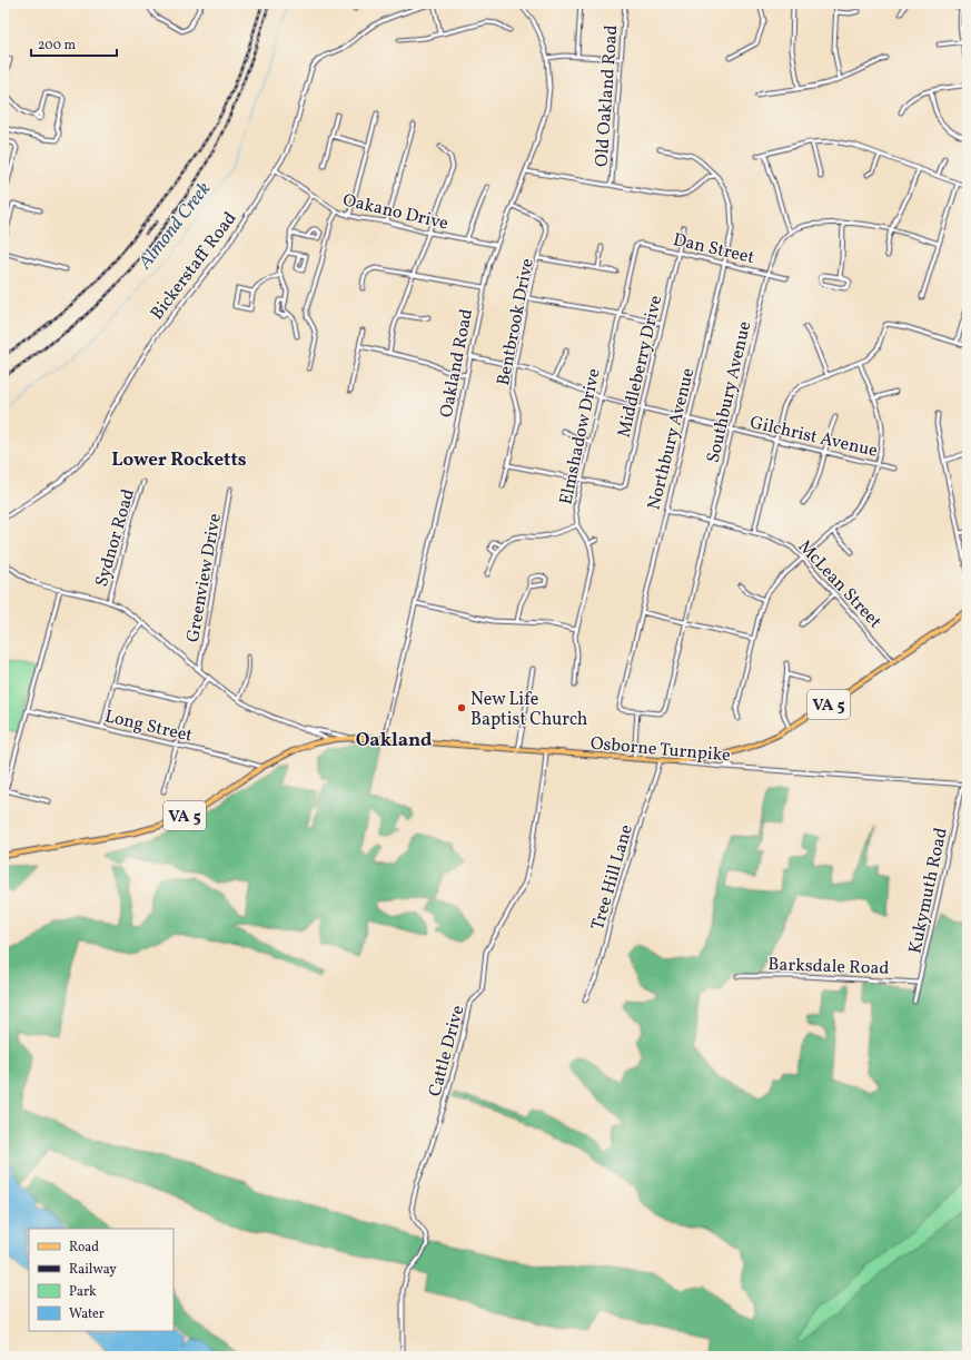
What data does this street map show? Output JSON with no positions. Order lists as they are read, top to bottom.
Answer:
{
  "streets": {
    "main road": ["VA 5", "Osborne Turnpike"],
    "street": [
      "Old Oakland Road",
      "Oakano Drive",
      "Dan Street",
      "Bickerstaff Road",
      "Bentbrook Drive",
      "Oakland Road",
      "Middleberry Drive",
      "Southbury Avenue",
      "Gilchrist Avenue",
      "Elmshadow Drive",
      "Northbury Avenue",
      "Sydnor Road",
      "Greenview Drive",
      "McLean Street",
      "Long Street",
      "Tree Hill Lane",
      "Kukymuth Road",
      "Barksdale Road",
      "Cattle Drive"
    ]
  },
  "crossings": [
    ["Old Oakland Road", "Oakland Road"],
    ["Oakano Drive", "Bickerstaff Road"],
    ["Oakano Drive", "Oakland Road"],
    ["Dan Street", "Middleberry Drive"],
    ["Dan Street", "Southbury Avenue"],
    ["Dan Street", "Elmshadow Drive"],
    ["Dan Street", "Northbury Avenue"],
    ["Bentbrook Drive", "Oakland Road"],
    ["Bentbrook Drive", "Gilchrist Avenue"],
    ["Oakland Road", "Gilchrist Avenue"],
    ["Oakland Road", "Osborne Turnpike"],
    ["Middleberry Drive", "Gilchrist Avenue"],
    ["Middleberry Drive", "Elmshadow Drive"],
    ["Southbury Avenue", "Gilchrist Avenue"],
    ["Southbury Avenue", "Northbury Avenue"],
    ["Southbury Avenue", "McLean Street"],
    ["Gilchrist Avenue", "Elmshadow Drive"],
    ["Gilchrist Avenue", "Northbury Avenue"],
    ["Northbury Avenue", "McLean Street"],
    ["McLean Street", "VA 5"],
    ["VA 5", "Long Street"],
    ["VA 5", "Osborne Turnpike"],
    ["Osborne Turnpike", "Tree Hill Lane"],
    ["Osborne Turnpike", "Kukymuth Road"],
    ["Osborne Turnpike", "Cattle Drive"],
    ["Kukymuth Road", "Barksdale Road"]
  ],
  "districts": ["Lower Rocketts", "Oakland"],
  "water": ["Almond Creek"],
  "places": ["New Life Baptist Church"],
  "legend": [
    "Road",
    "Railway",
    "Park",
    "Water"
  ],
  "scale_bar": "200 m"
}
